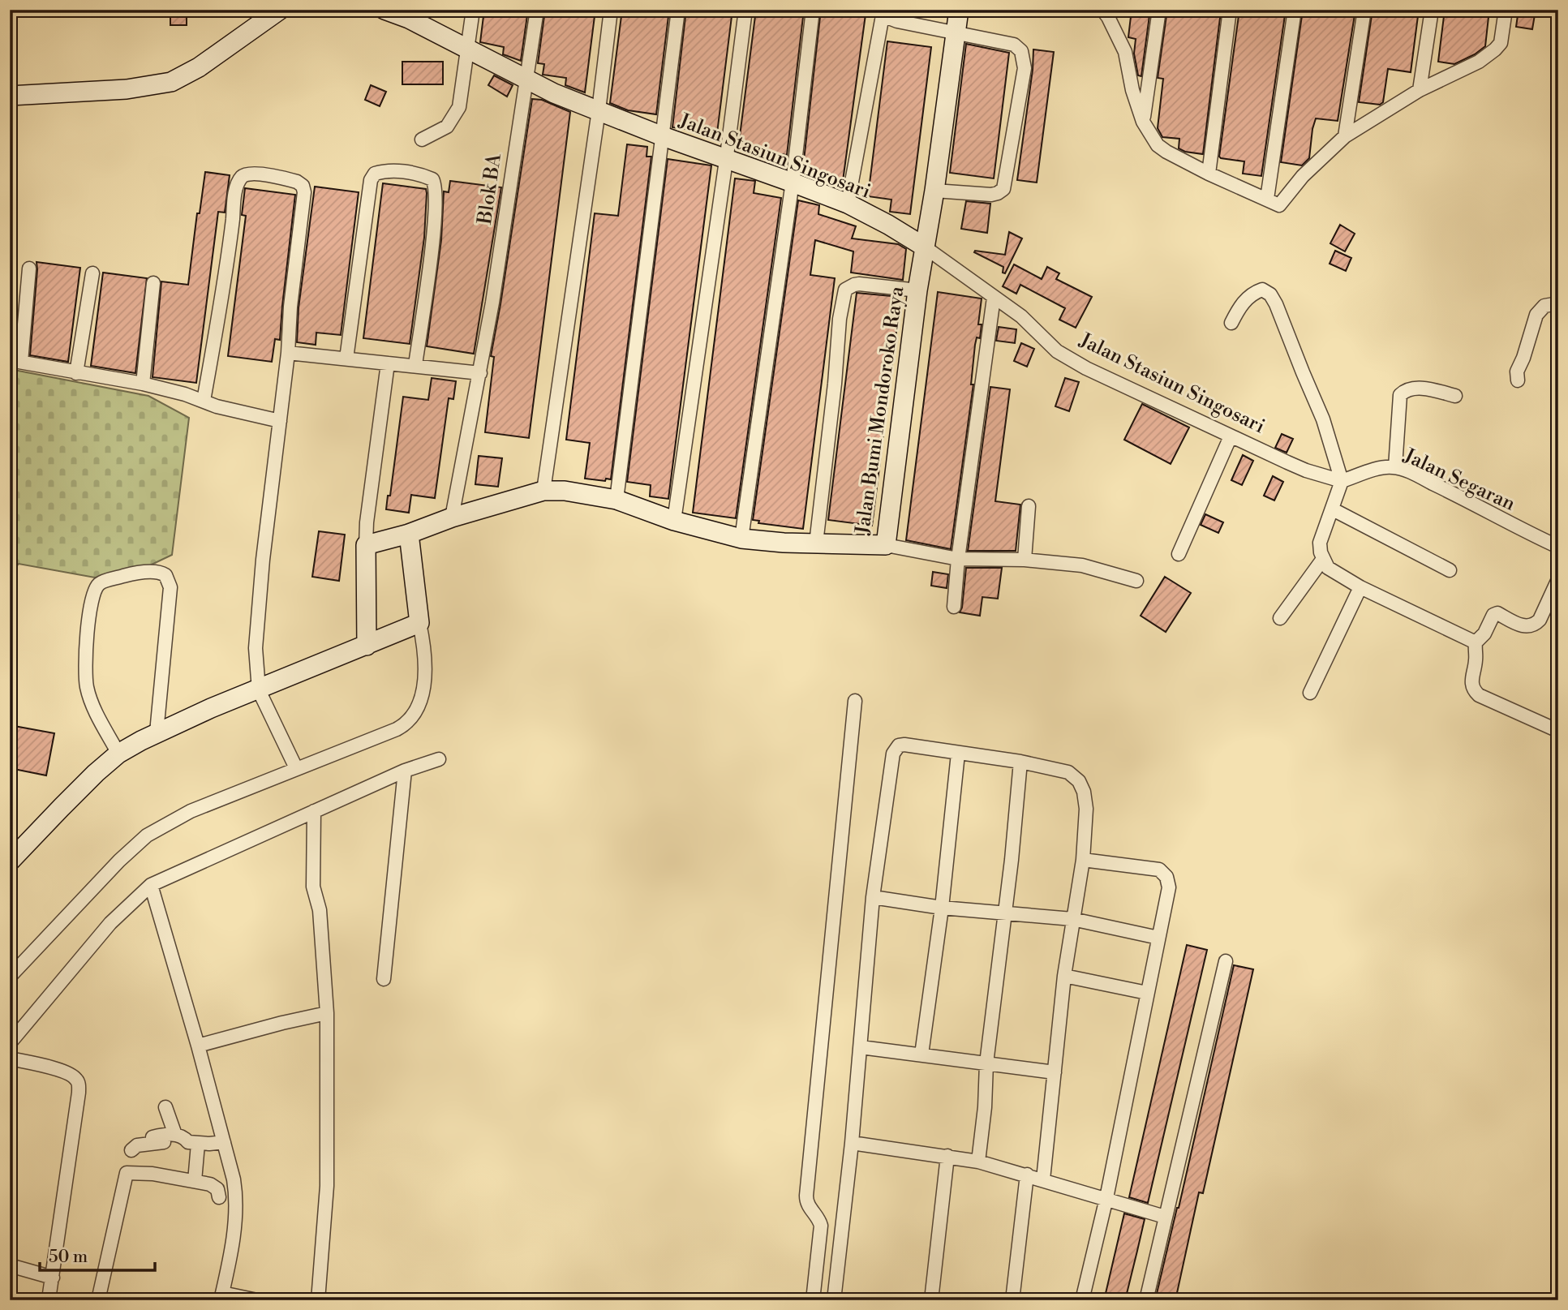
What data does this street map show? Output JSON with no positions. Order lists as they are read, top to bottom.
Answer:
{
  "streets": {
    "street": [
      "Jalan Stasiun Singosari",
      "Blok BA",
      "Jalan Bumi Mondoroko Raya",
      "Jalan Segaran"
    ]
  },
  "crossings": [
    ["Jalan Stasiun Singosari", "Blok BA"],
    ["Jalan Stasiun Singosari", "Jalan Bumi Mondoroko Raya"],
    ["Jalan Stasiun Singosari", "Jalan Segaran"],
    ["Blok BA", "Jalan Bumi Mondoroko Raya"]
  ],
  "scale_bar": "50 m"
}
